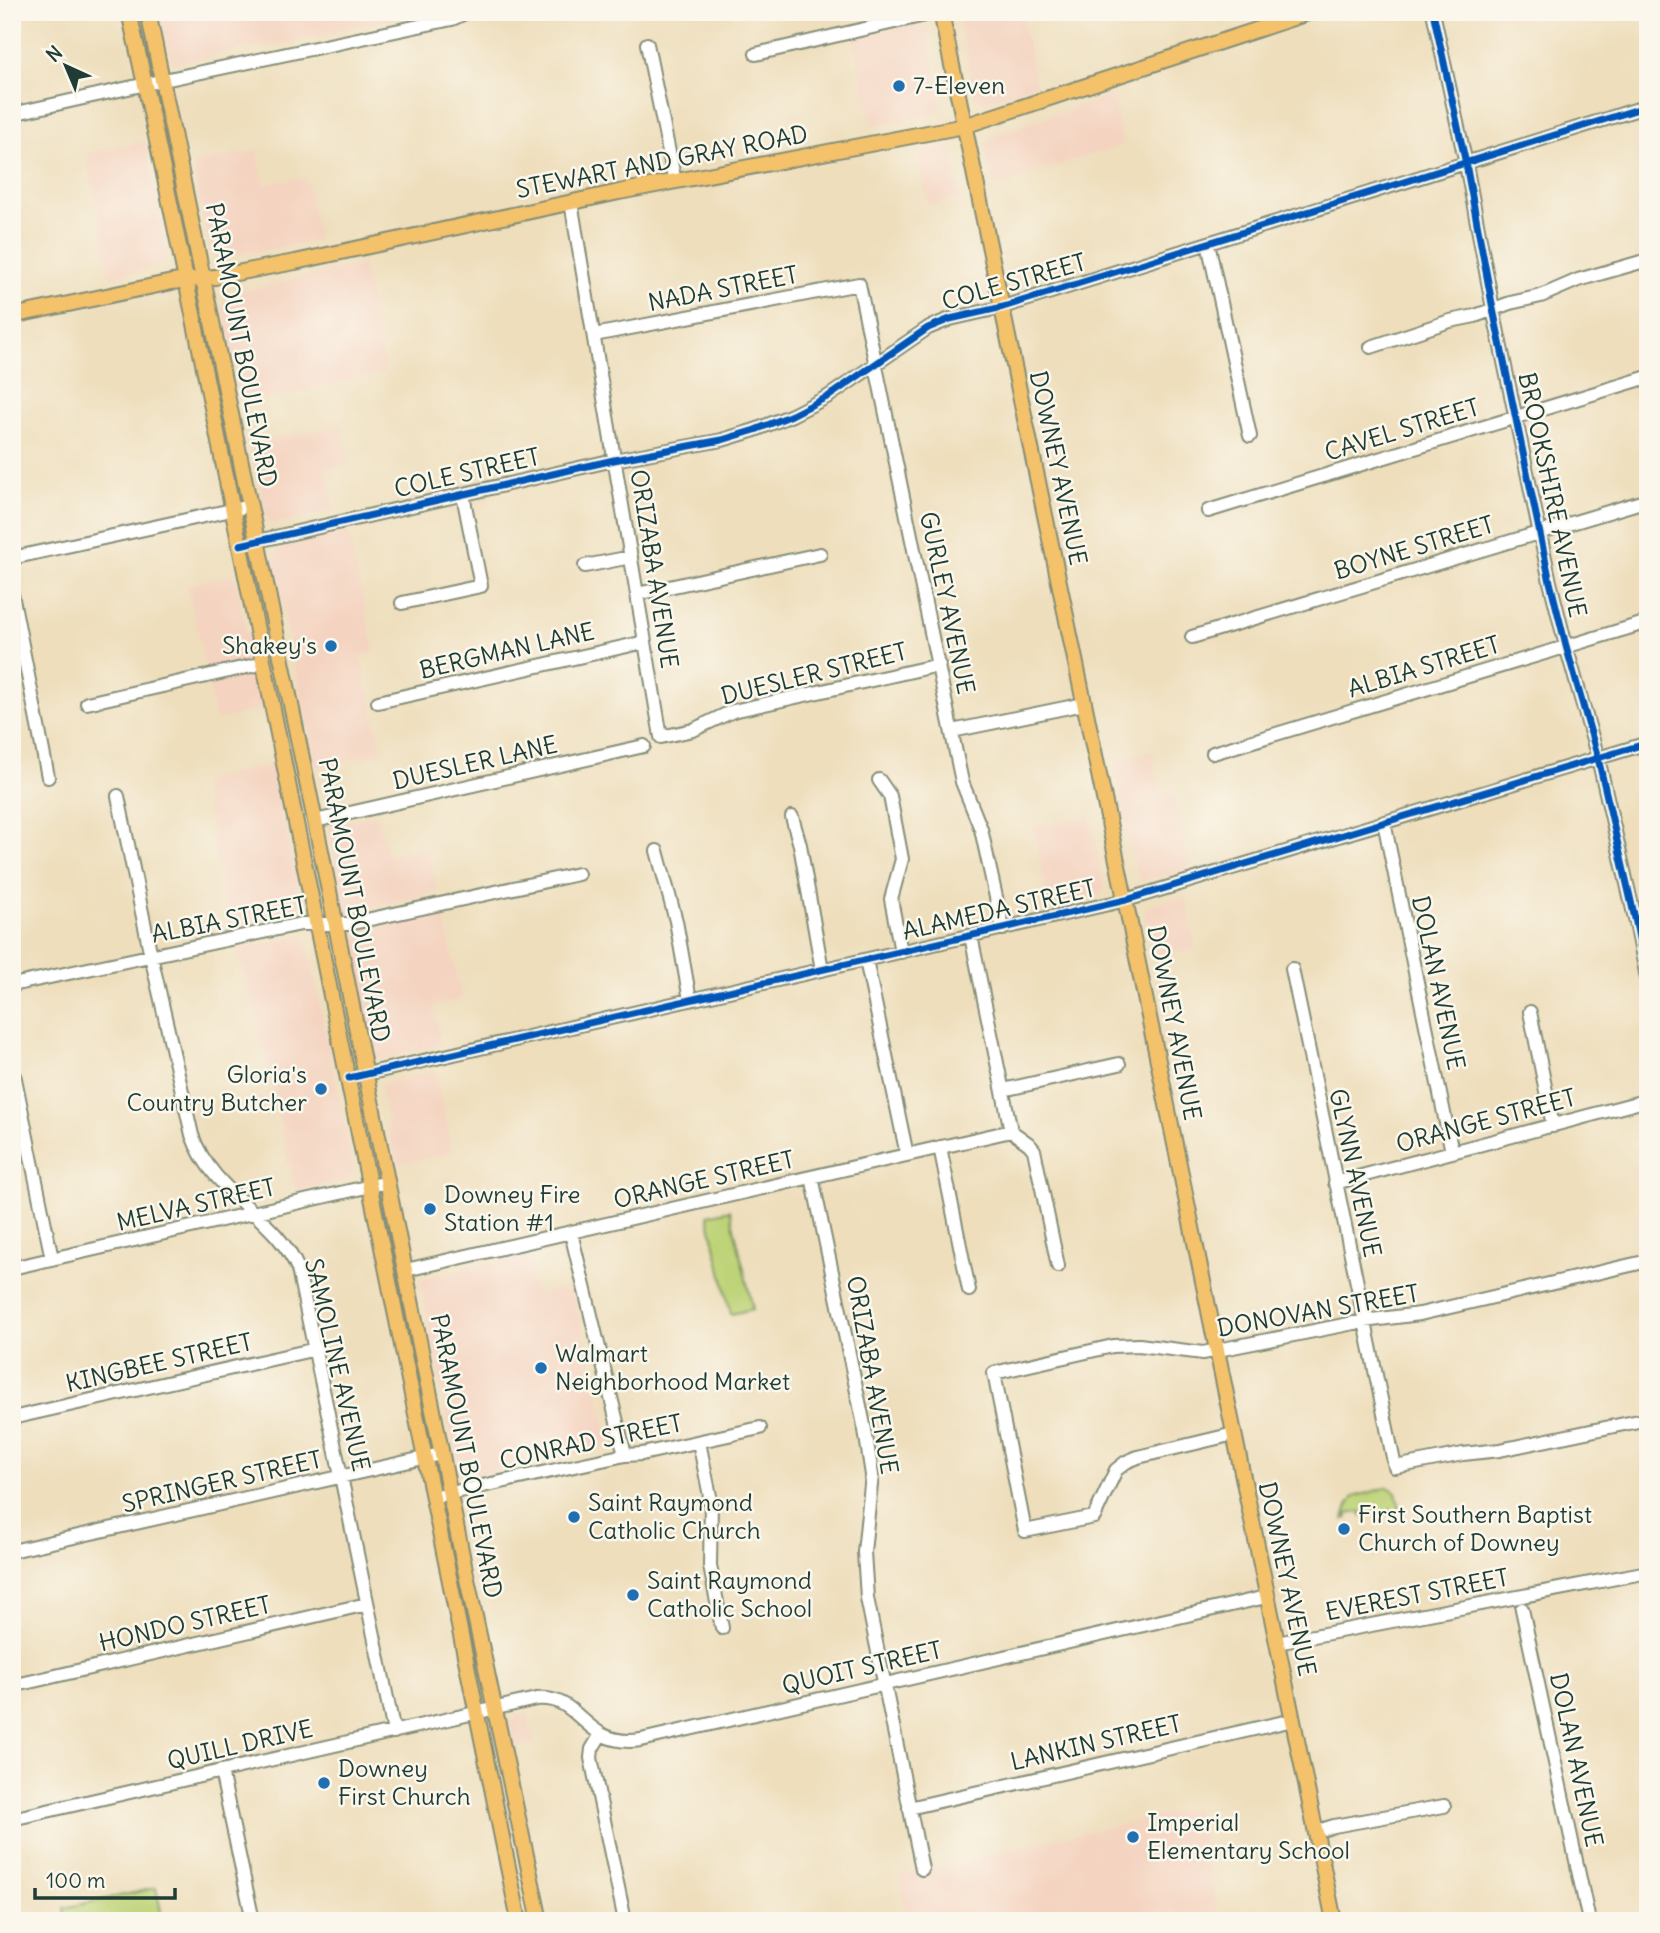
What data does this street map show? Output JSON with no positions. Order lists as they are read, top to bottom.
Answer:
{
  "streets": {
    "main road": ["STEWART AND GRAY ROAD", "PARAMOUNT BOULEVARD", "DOWNEY AVENUE"],
    "street": [
      "COLE STREET",
      "NADA STREET",
      "CAVEL STREET",
      "BROOKSHIRE AVENUE",
      "BOYNE STREET",
      "ORIZABA AVENUE",
      "GURLEY AVENUE",
      "BERGMAN LANE",
      "ALBIA STREET",
      "DUESLER STREET",
      "DUESLER LANE",
      "ALAMEDA STREET",
      "DOLAN AVENUE",
      "ORANGE STREET",
      "GLYNN AVENUE",
      "MELVA STREET",
      "DONOVAN STREET",
      "KINGBEE STREET",
      "SAMOLINE AVENUE",
      "CONRAD STREET",
      "SPRINGER STREET",
      "EVEREST STREET",
      "HONDO STREET",
      "QUOIT STREET",
      "LANKIN STREET",
      "QUILL DRIVE"
    ]
  },
  "crossings": [
    ["STEWART AND GRAY ROAD", "PARAMOUNT BOULEVARD"],
    ["STEWART AND GRAY ROAD", "DOWNEY AVENUE"],
    ["STEWART AND GRAY ROAD", "ORIZABA AVENUE"],
    ["COLE STREET", "PARAMOUNT BOULEVARD"],
    ["COLE STREET", "DOWNEY AVENUE"],
    ["COLE STREET", "BROOKSHIRE AVENUE"],
    ["COLE STREET", "ORIZABA AVENUE"],
    ["COLE STREET", "GURLEY AVENUE"],
    ["NADA STREET", "ORIZABA AVENUE"],
    ["NADA STREET", "GURLEY AVENUE"],
    ["PARAMOUNT BOULEVARD", "ALBIA STREET"],
    ["PARAMOUNT BOULEVARD", "DUESLER LANE"],
    ["PARAMOUNT BOULEVARD", "ALAMEDA STREET"],
    ["PARAMOUNT BOULEVARD", "ORANGE STREET"],
    ["PARAMOUNT BOULEVARD", "MELVA STREET"],
    ["PARAMOUNT BOULEVARD", "CONRAD STREET"],
    ["PARAMOUNT BOULEVARD", "SPRINGER STREET"],
    ["PARAMOUNT BOULEVARD", "QUOIT STREET"],
    ["PARAMOUNT BOULEVARD", "QUILL DRIVE"],
    ["CAVEL STREET", "BROOKSHIRE AVENUE"],
    ["DOWNEY AVENUE", "ALAMEDA STREET"],
    ["DOWNEY AVENUE", "DONOVAN STREET"],
    ["DOWNEY AVENUE", "EVEREST STREET"],
    ["DOWNEY AVENUE", "QUOIT STREET"],
    ["DOWNEY AVENUE", "LANKIN STREET"],
    ["BROOKSHIRE AVENUE", "BOYNE STREET"],
    ["BROOKSHIRE AVENUE", "ALBIA STREET"],
    ["BROOKSHIRE AVENUE", "ALAMEDA STREET"],
    ["ORIZABA AVENUE", "BERGMAN LANE"],
    ["ORIZABA AVENUE", "DUESLER STREET"],
    ["ORIZABA AVENUE", "ORANGE STREET"],
    ["ORIZABA AVENUE", "QUOIT STREET"],
    ["ORIZABA AVENUE", "LANKIN STREET"],
    ["GURLEY AVENUE", "DUESLER STREET"],
    ["GURLEY AVENUE", "ALAMEDA STREET"],
    ["ALBIA STREET", "SAMOLINE AVENUE"],
    ["ALAMEDA STREET", "DOLAN AVENUE"],
    ["DOLAN AVENUE", "ORANGE STREET"],
    ["ORANGE STREET", "GLYNN AVENUE"],
    ["GLYNN AVENUE", "DONOVAN STREET"],
    ["MELVA STREET", "SAMOLINE AVENUE"],
    ["KINGBEE STREET", "SAMOLINE AVENUE"],
    ["SAMOLINE AVENUE", "SPRINGER STREET"],
    ["SAMOLINE AVENUE", "HONDO STREET"],
    ["SAMOLINE AVENUE", "QUILL DRIVE"],
    ["QUOIT STREET", "QUILL DRIVE"]
  ],
  "places": [
    "7-Eleven",
    "Shakey's",
    "Gloria's Country Butcher",
    "Downey Fire Station #1",
    "Walmart Neighborhood Market",
    "Saint Raymond Catholic Church",
    "First Southern Baptist Church of Downey",
    "Saint Raymond Catholic School",
    "Downey First Church",
    "Imperial Elementary School"
  ],
  "scale_bar": "100 m",
  "north": "top left"
}
